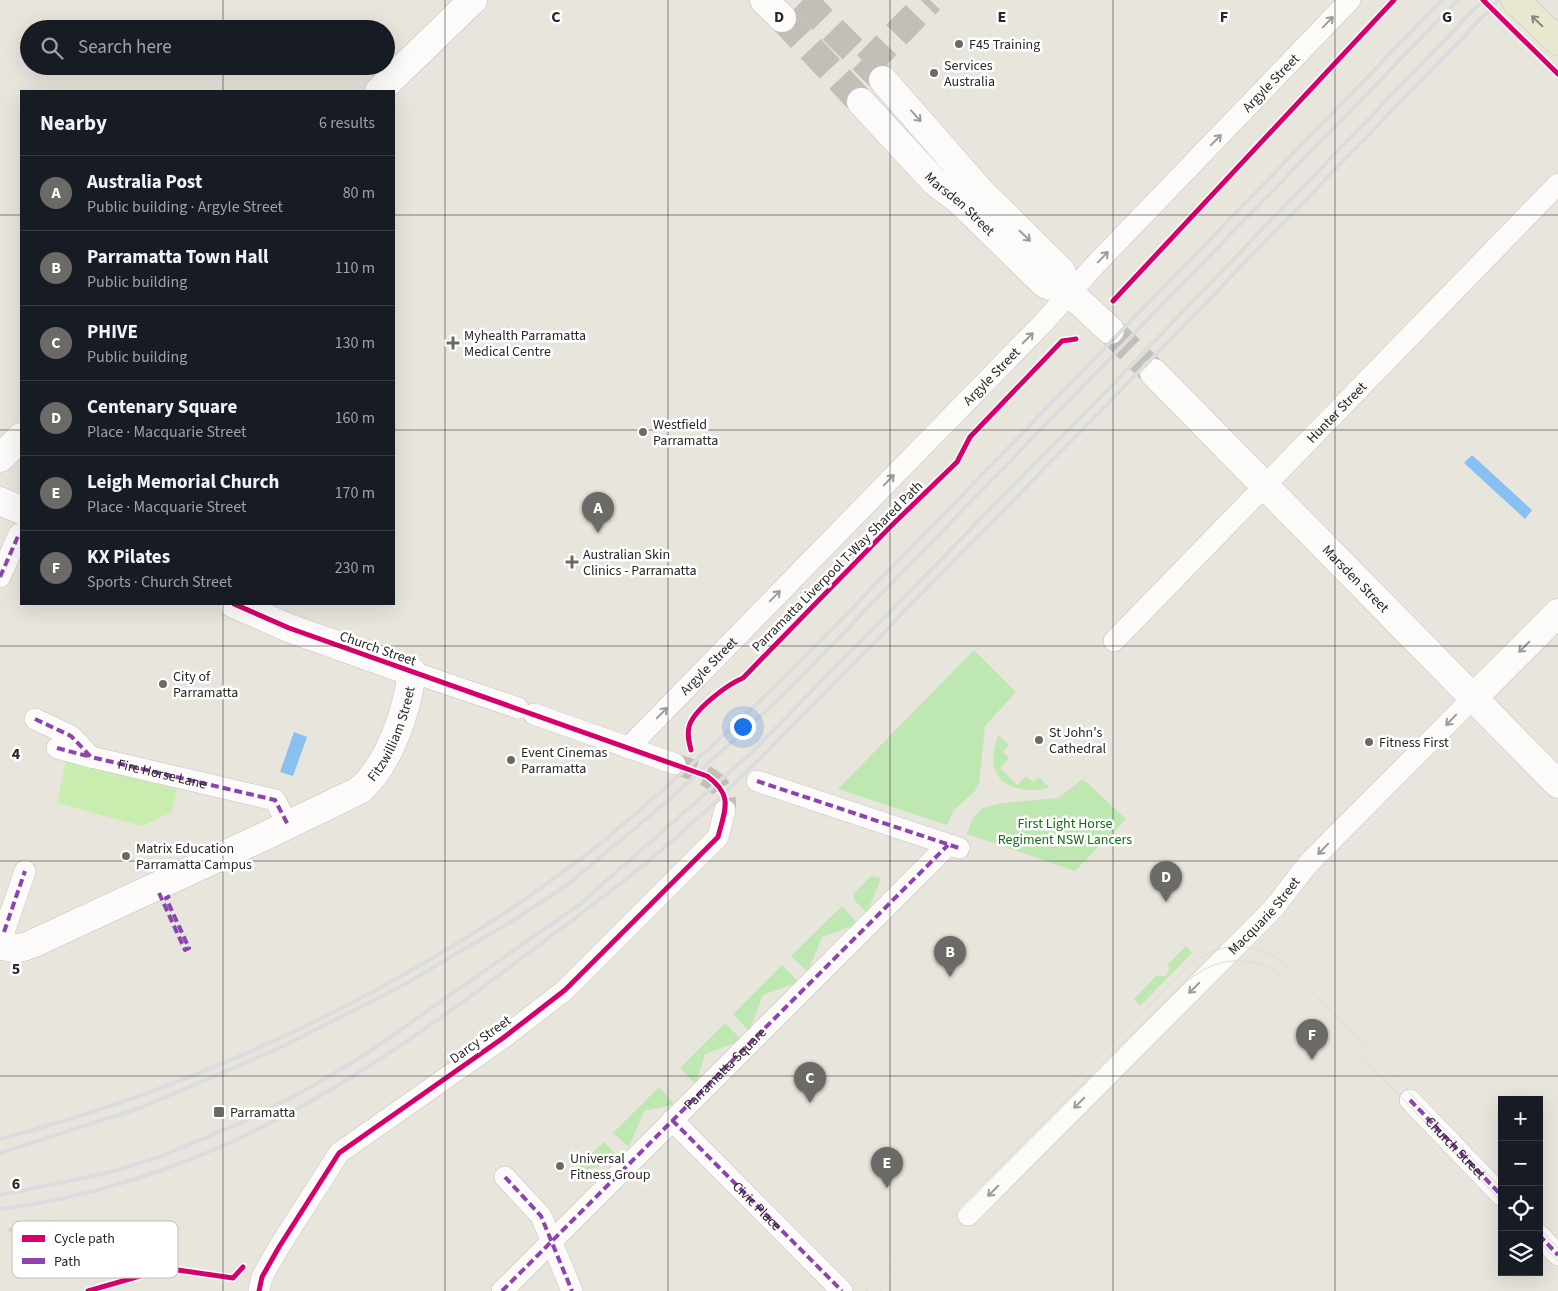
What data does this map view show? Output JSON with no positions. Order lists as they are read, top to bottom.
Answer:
{
  "streets": {
    "street": [
      "Argyle Street",
      "Marsden Street",
      "Hunter Street",
      "Church Street",
      "Fitzwilliam Street",
      "Fire Horse Lane",
      "Macquarie Street",
      "Darcy Street",
      "Parramatta Square",
      "Civic Place"
    ],
    "cycle path": ["Parramatta Liverpool T-Way Shared Path"]
  },
  "crossings": [
    ["Argyle Street", "Marsden Street"],
    ["Argyle Street", "Church Street"],
    ["Marsden Street", "Hunter Street"],
    ["Marsden Street", "Macquarie Street"],
    ["Church Street", "Fitzwilliam Street"],
    ["Fitzwilliam Street", "Fire Horse Lane"],
    ["Parramatta Square", "Civic Place"]
  ],
  "one_way": ["Argyle Street", "Macquarie Street"],
  "parks": ["First Light Horse Regiment NSW Lancers"],
  "places": {
    "other": [
      "F45 Training",
      "Services Australia",
      "Westfield Parramatta",
      "City of Parramatta",
      "St John's Cathedral",
      "Fitness First",
      "Event Cinemas Parramatta",
      "Matrix Education Parramatta Campus",
      "Universal Fitness Group"
    ],
    "health": ["Myhealth Parramatta Medical Centre", "Australian Skin Clinics - Parramatta"],
    "transit": ["Parramatta"]
  },
  "legend": ["Cycle path", "Path"],
  "page": {
    "search": "Search here",
    "heading": ["Nearby", "6 results"],
    "list": [
      {
        "mark": "A",
        "name": "Australia Post",
        "note": "Public building · Argyle Street",
        "value": "80 m"
      },
      {
        "mark": "B",
        "name": "Parramatta Town Hall",
        "note": "Public building",
        "value": "110 m"
      },
      {
        "mark": "C",
        "name": "PHIVE",
        "note": "Public building",
        "value": "130 m"
      },
      {
        "mark": "D",
        "name": "Centenary Square",
        "note": "Place · Macquarie Street",
        "value": "160 m"
      },
      {
        "mark": "E",
        "name": "Leigh Memorial Church",
        "note": "Place · Macquarie Street",
        "value": "170 m"
      },
      {
        "mark": "F",
        "name": "KX Pilates",
        "note": "Sports · Church Street",
        "value": "230 m"
      }
    ],
    "pins": [
      "A",
      "D",
      "B",
      "F",
      "C",
      "E"
    ],
    "map_buttons": ["+", "−"]
  },
  "grid": {
    "columns": [
      "C",
      "D",
      "E",
      "F",
      "G"
    ],
    "rows": ["4", "5", "6"]
  }
}
